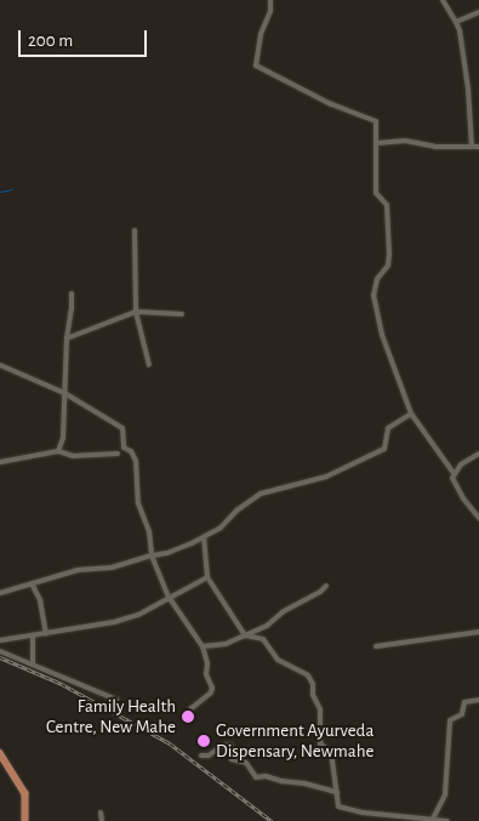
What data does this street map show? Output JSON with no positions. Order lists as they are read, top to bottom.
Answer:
{
  "places": ["Family Health Centre, New Mahe", "Government Ayurveda Dispensary, Newmahe"],
  "scale_bar": "200 m"
}
